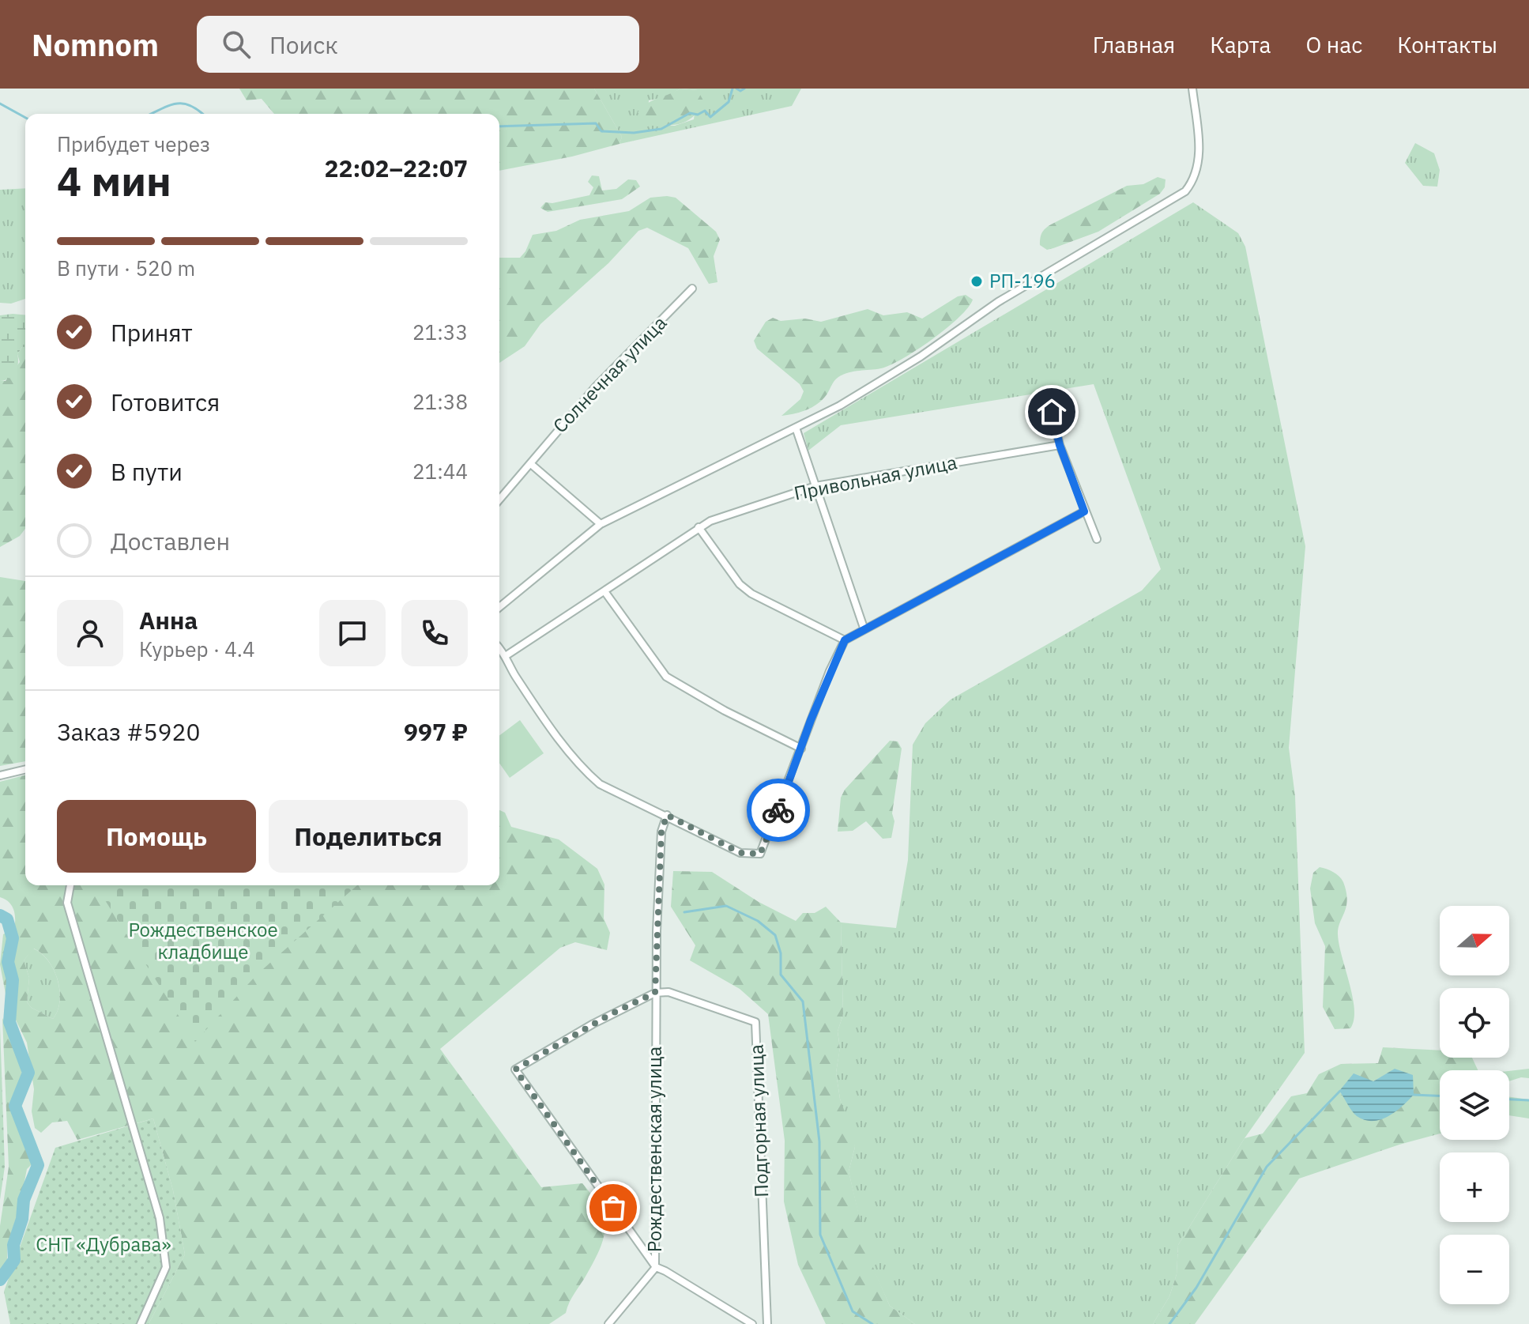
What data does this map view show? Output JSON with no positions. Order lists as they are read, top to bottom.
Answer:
{
  "streets": {
    "street": [
      "Солнечная улица",
      "Привольная улица",
      "Подгорная улица",
      "Рождественская улица"
    ]
  },
  "crossings": [
    ["Подгорная улица", "Рождественская улица"]
  ],
  "parks": ["Рождественское кладбище", "СНТ «Дубрава»"],
  "places": ["РП-196"],
  "north": "right",
  "page": {
    "header": "Nomnom",
    "search": "Поиск",
    "nav": [
      "Главная",
      "Карта",
      "О нас",
      "Контакты"
    ],
    "heading": ["4 мин", "Прибудет через", "22:02–22:07"],
    "panel": [
      "Анна",
      "Курьер · 4.4",
      "Заказ #5920",
      "997 ₽"
    ],
    "bar": "В пути · 520 m",
    "list": [
      ["Принят", "21:33"],
      ["Готовится", "21:38"],
      ["В пути", "21:44"],
      "Доставлен"
    ],
    "buttons": ["Помощь", "Поделиться"],
    "map_buttons": ["+", "−"]
  }
}
